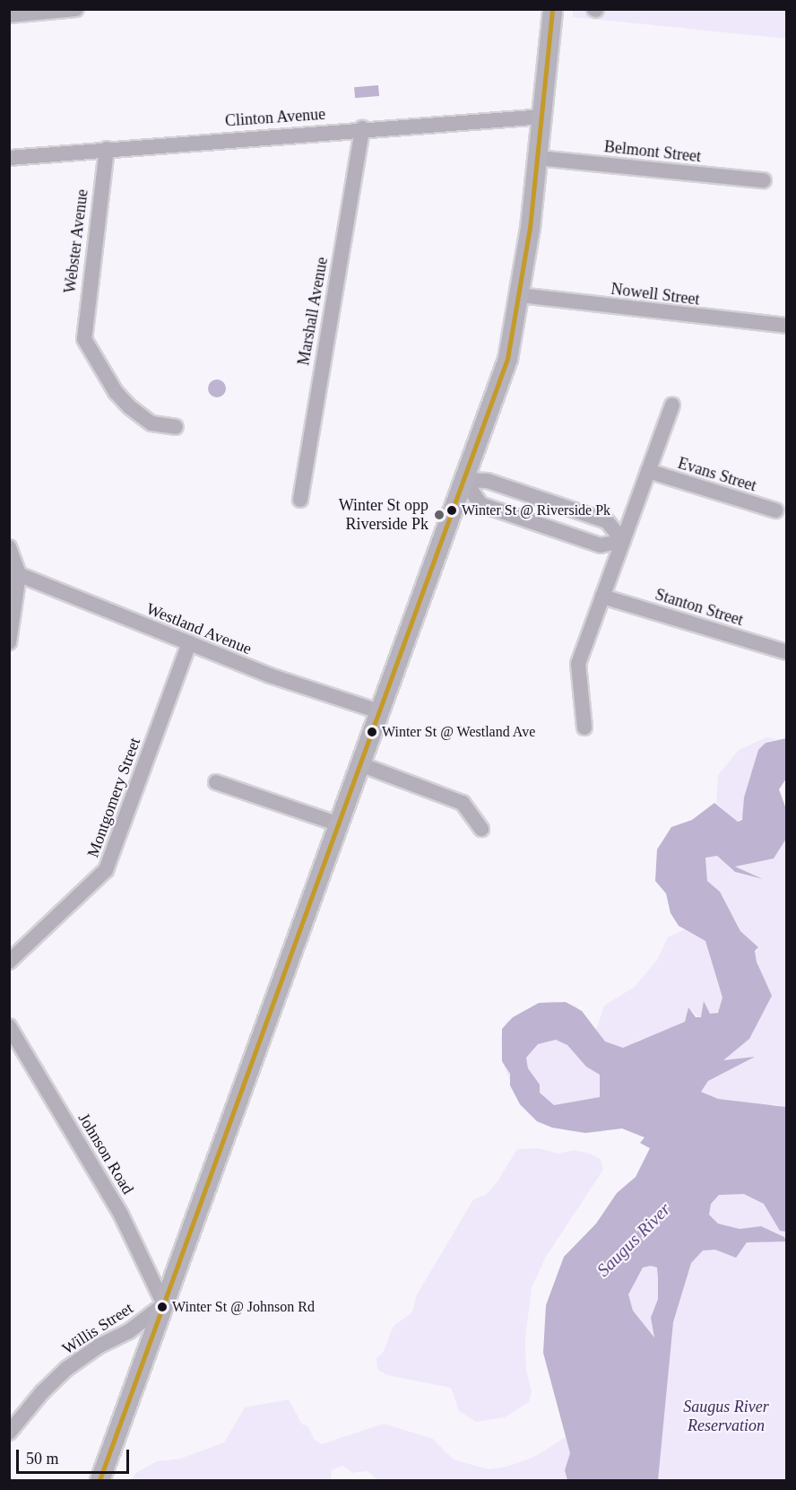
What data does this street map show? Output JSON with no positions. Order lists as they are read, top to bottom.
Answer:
{
  "streets": {
    "street": [
      "Clinton Avenue",
      "Belmont Street",
      "Webster Avenue",
      "Nowell Street",
      "Marshall Avenue",
      "Evans Street",
      "Stanton Street",
      "Westland Avenue",
      "Montgomery Street",
      "Johnson Road",
      "Willis Street"
    ]
  },
  "crossings": [
    ["Clinton Avenue", "Webster Avenue"],
    ["Clinton Avenue", "Marshall Avenue"],
    ["Westland Avenue", "Montgomery Street"],
    ["Johnson Road", "Willis Street"]
  ],
  "water": ["Saugus River"],
  "parks": ["Saugus River Reservation"],
  "places": [
    "Winter St @ Riverside Pk",
    "Winter St opp Riverside Pk",
    "Winter St @ Westland Ave",
    "Winter St @ Johnson Rd"
  ],
  "scale_bar": "50 m"
}
